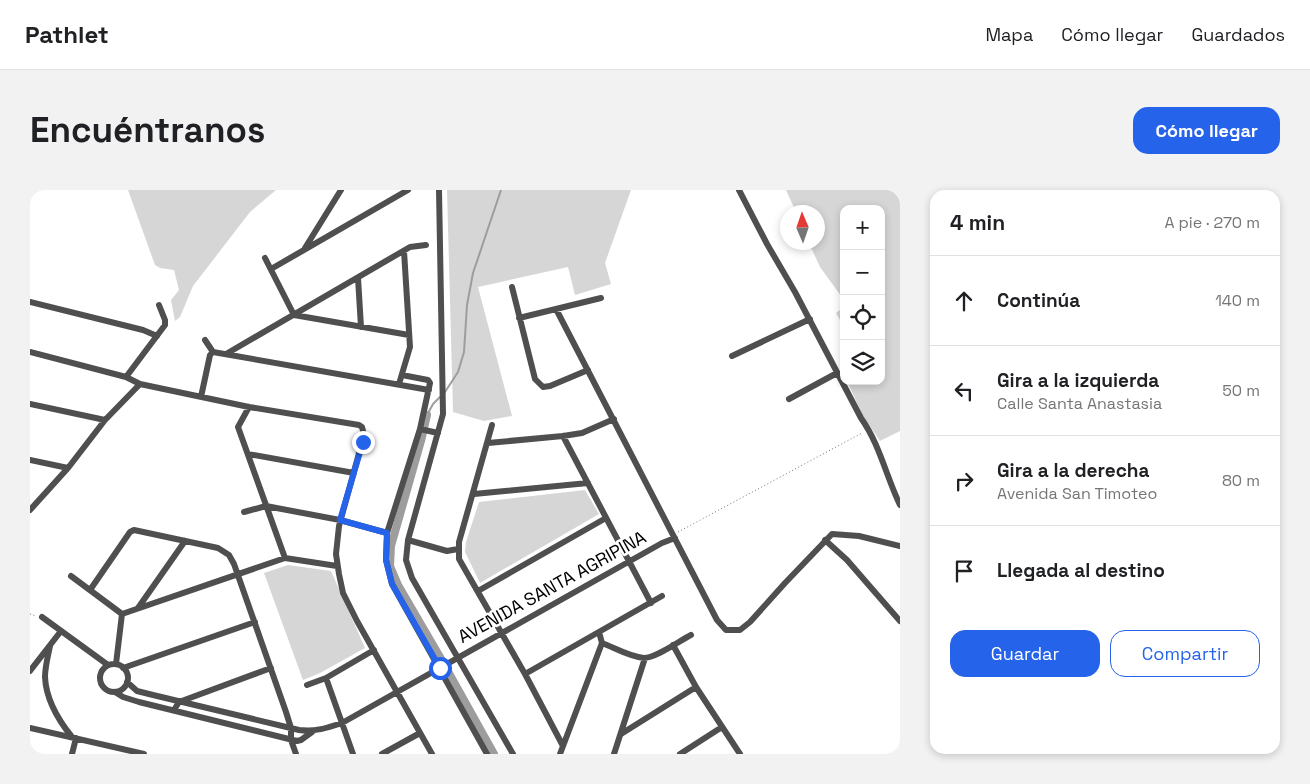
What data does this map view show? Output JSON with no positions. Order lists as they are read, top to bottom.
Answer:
{
  "streets": {
    "street": ["AVENIDA SANTA AGRIPINA"]
  },
  "north": "top",
  "page": {
    "header": "Pathlet",
    "nav": ["Mapa", "Cómo llegar", "Guardados"],
    "buttons": [
      "Cómo llegar",
      ["Guardar", "Compartir"]
    ],
    "title": "Encuéntranos",
    "heading": ["4 min", "A pie · 270 m"],
    "map_buttons": ["+", "−"],
    "list": [
      ["Continúa", "140 m"],
      ["Gira a la izquierda", "Calle Santa Anastasia", "50 m"],
      ["Gira a la derecha", "Avenida San Timoteo", "80 m"],
      "Llegada al destino"
    ]
  }
}
